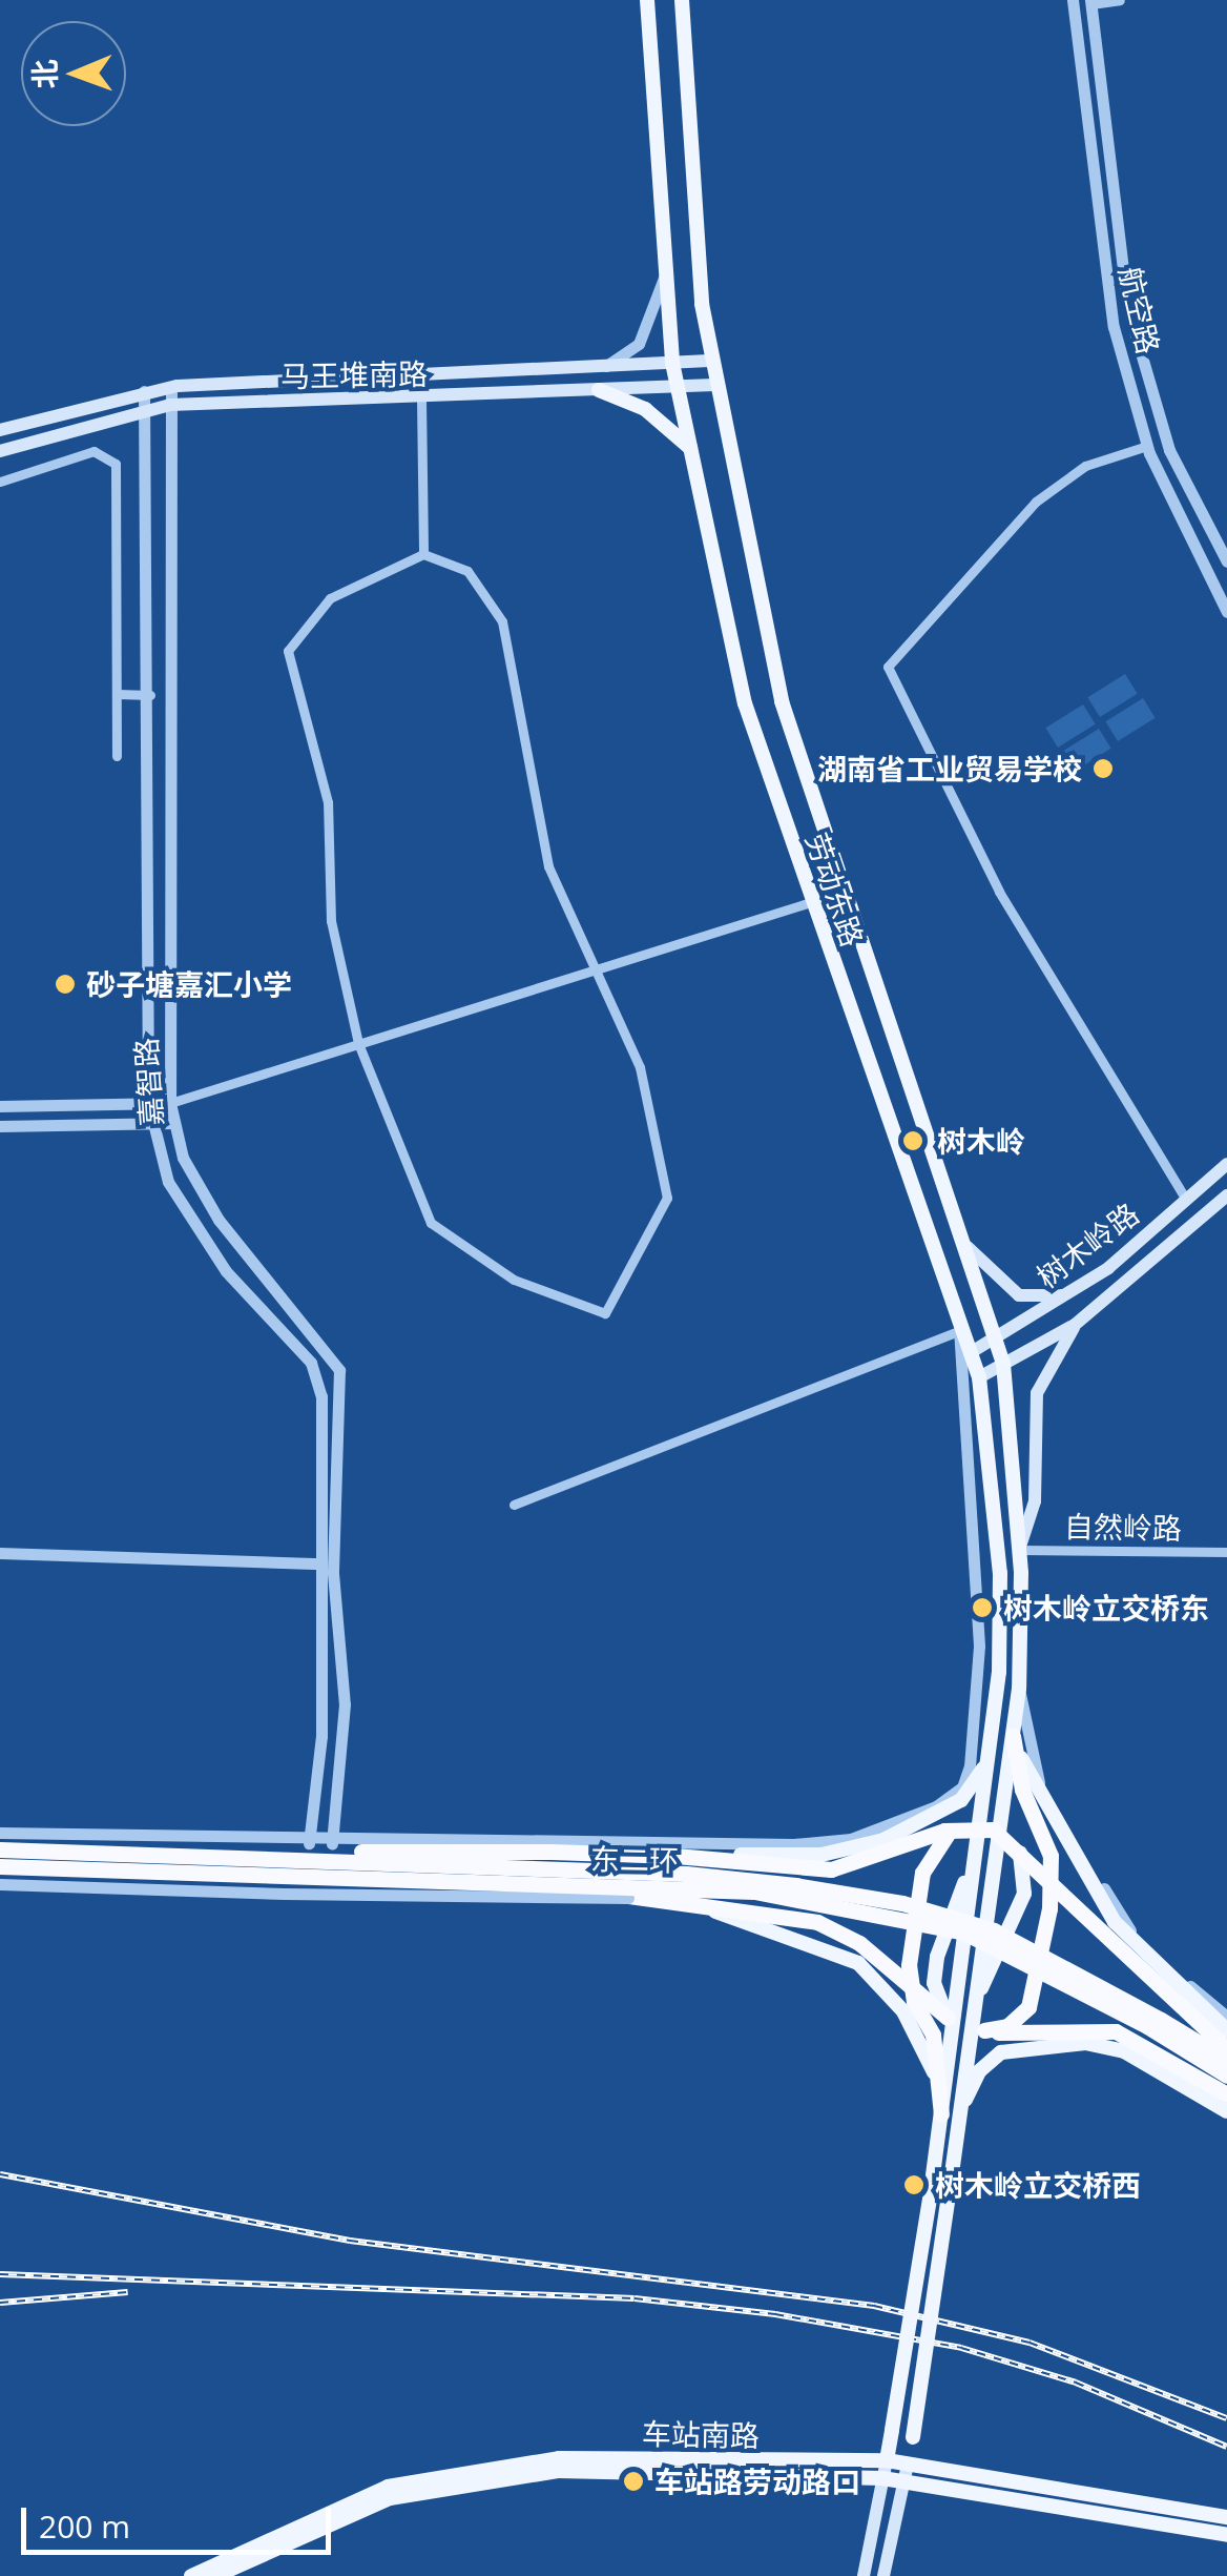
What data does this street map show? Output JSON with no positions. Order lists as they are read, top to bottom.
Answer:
{
  "streets": {
    "highway": ["东二环"],
    "main road": [
      "马王堆南路",
      "劳动东路",
      "树木岭路",
      "车站南路"
    ],
    "street": ["航空路", "嘉智路", "自然岭路"]
  },
  "crossings": [
    ["马王堆南路", "劳动东路"],
    ["马王堆南路", "嘉智路"],
    ["劳动东路", "树木岭路"],
    ["劳动东路", "自然岭路"],
    ["劳动东路", "车站南路"]
  ],
  "places": [
    "湖南省工业贸易学校",
    "砂子塘嘉汇小学",
    "树木岭",
    "树木岭立交桥东",
    "树木岭立交桥西",
    "车站路劳动路口"
  ],
  "scale_bar": "200 m",
  "north": "left"
}
